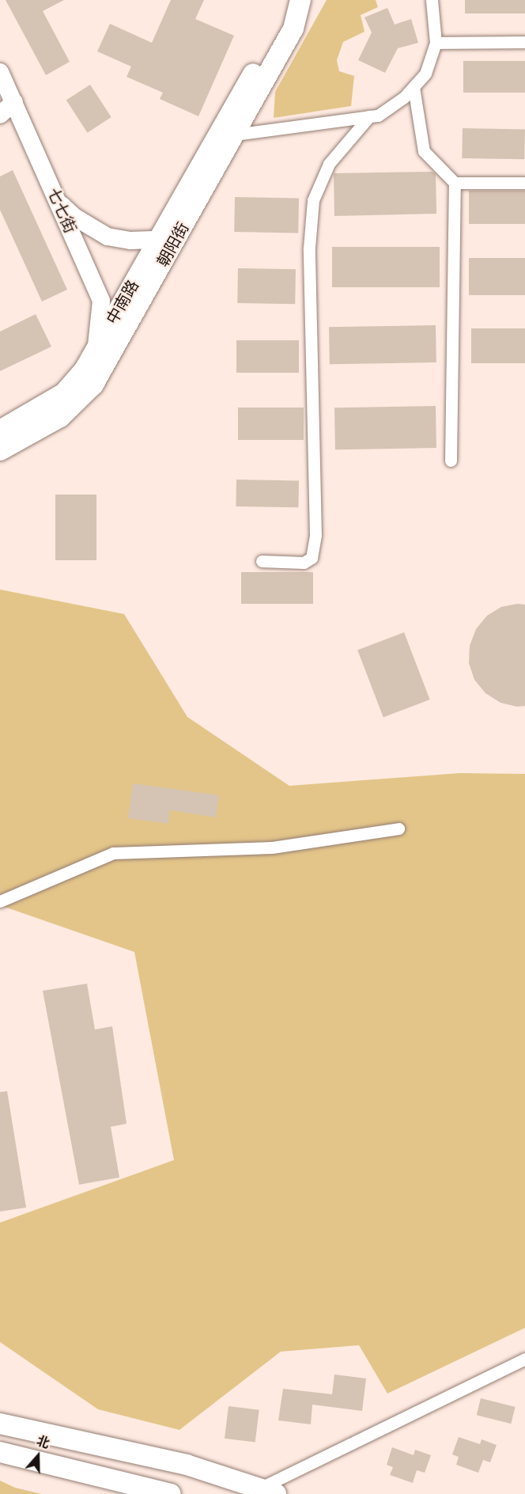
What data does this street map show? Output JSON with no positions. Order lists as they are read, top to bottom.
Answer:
{
  "streets": {
    "main road": ["七七街", "朝阳街", "中南路"]
  },
  "crossings": [
    ["七七街", "中南路"],
    ["朝阳街", "中南路"]
  ],
  "north": "top"
}
